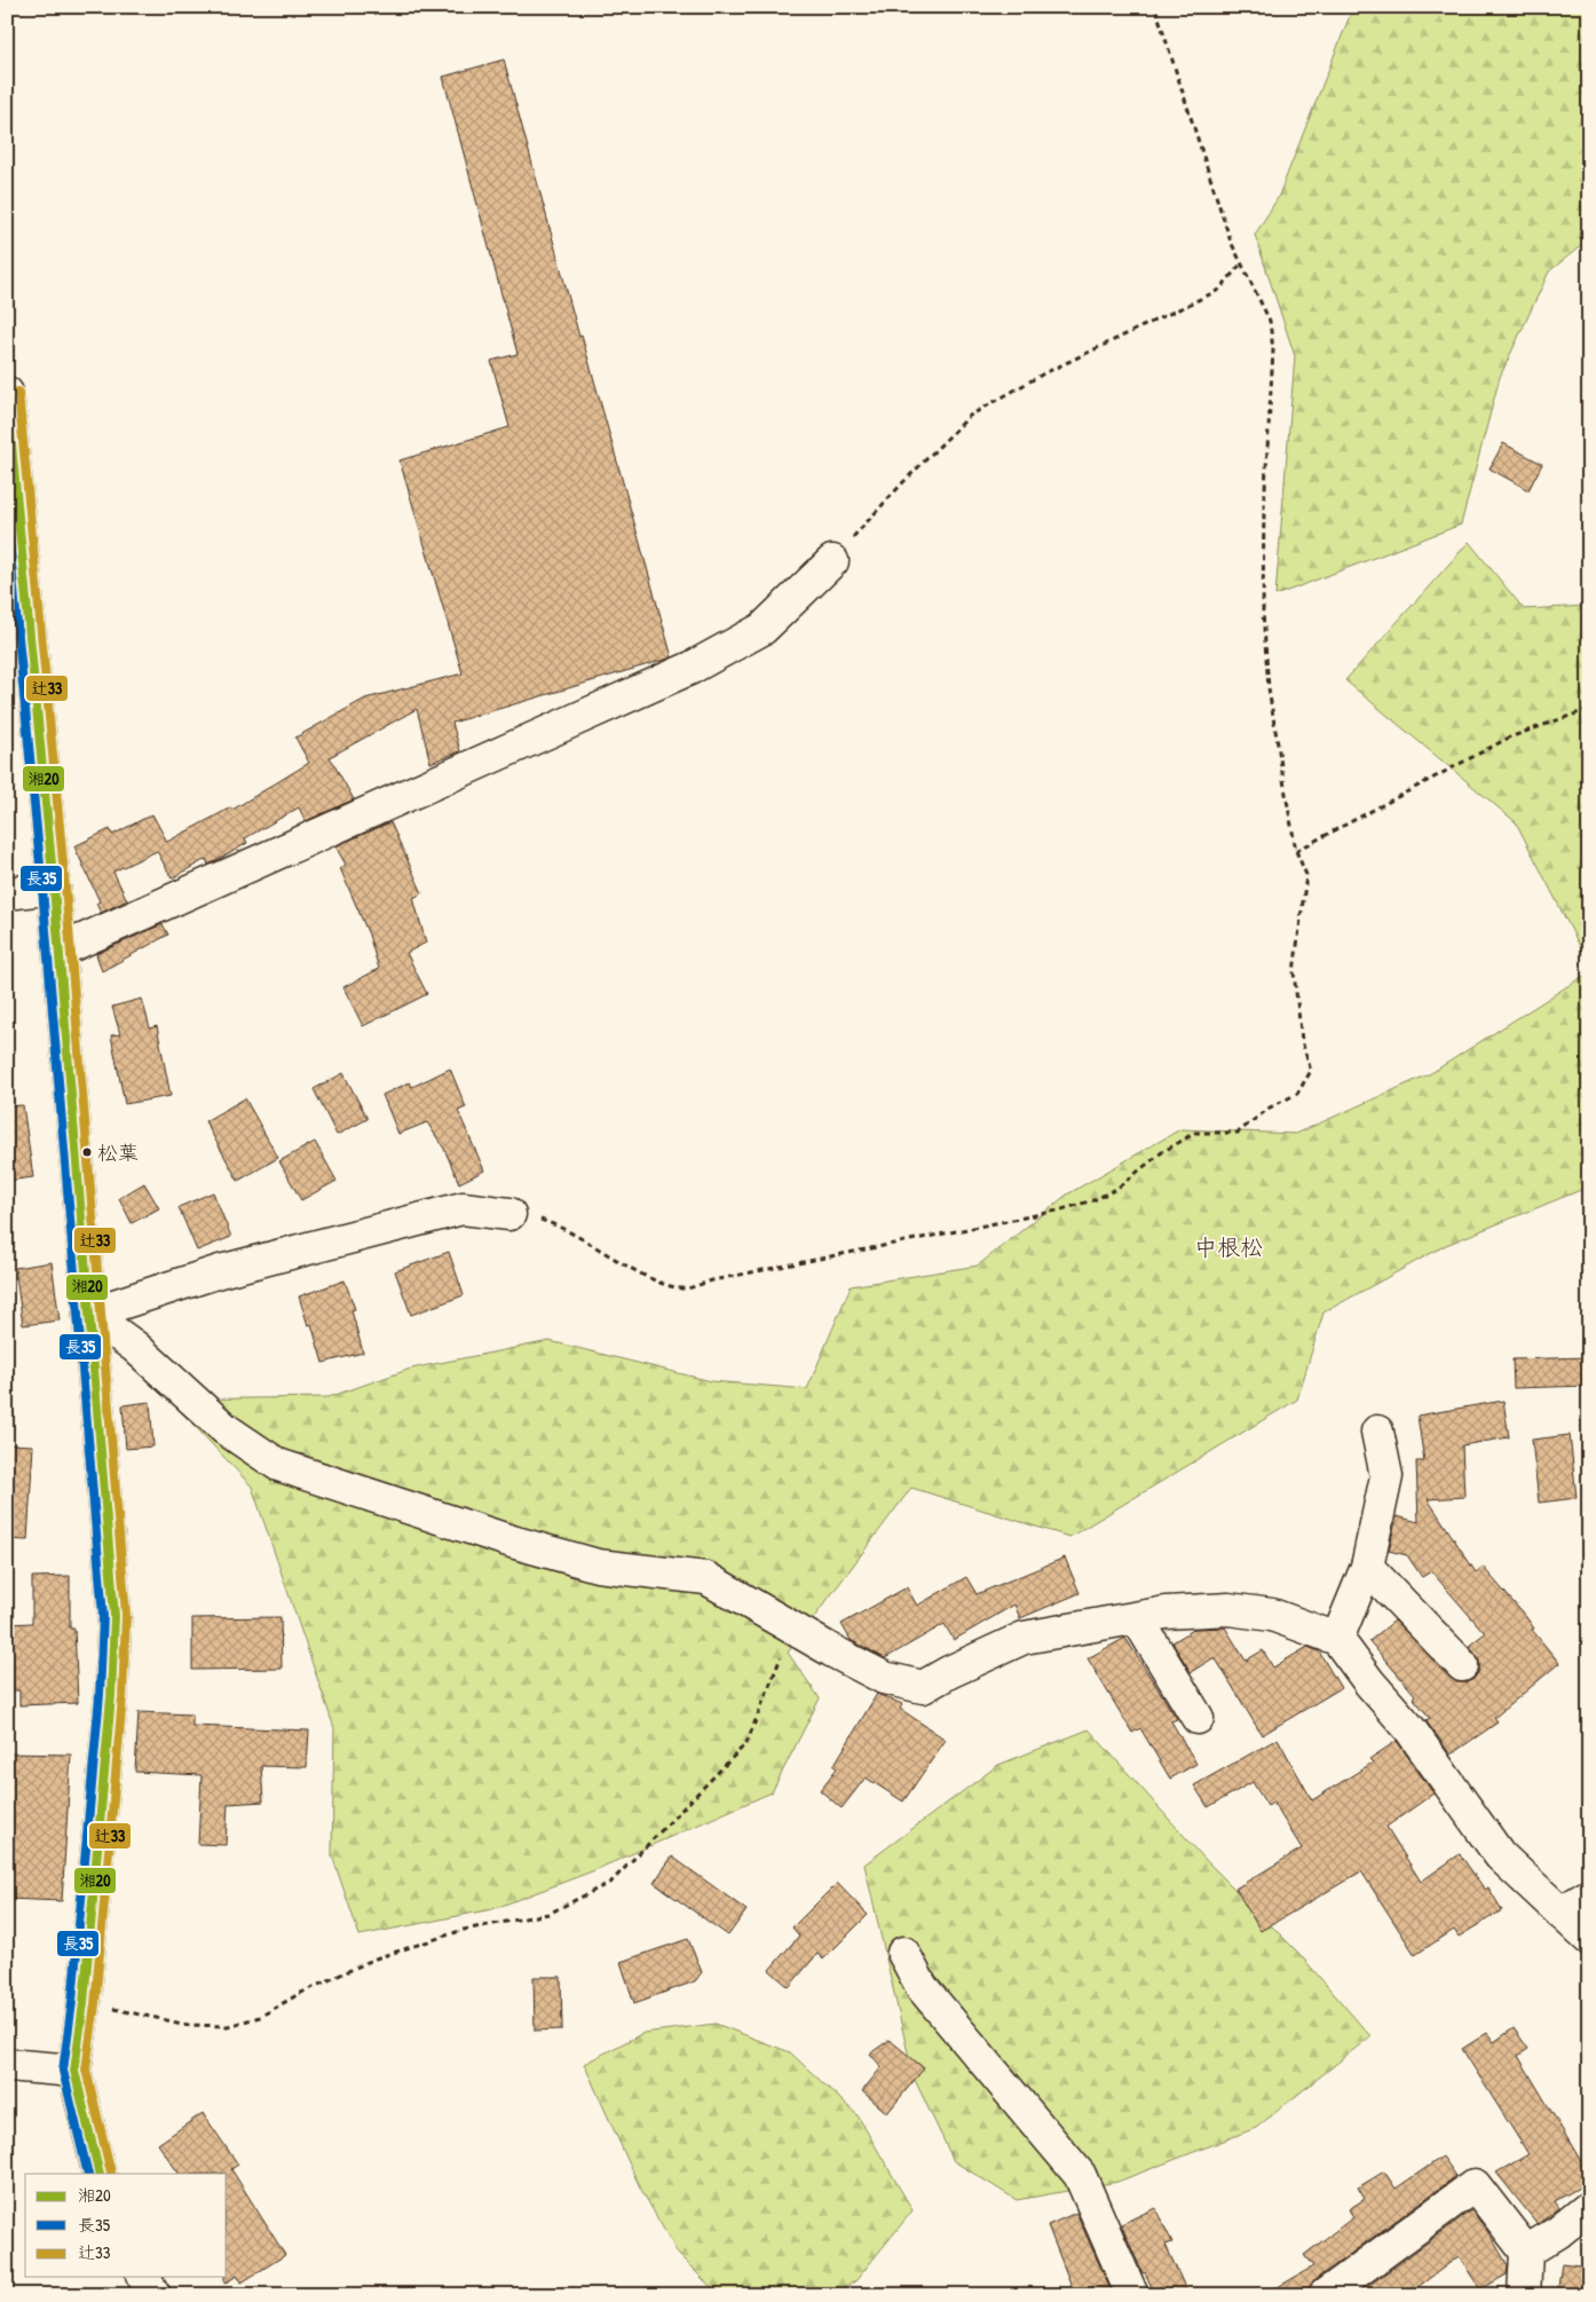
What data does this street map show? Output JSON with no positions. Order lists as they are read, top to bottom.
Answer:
{
  "districts": ["中根松"],
  "places": ["松葉"],
  "lines": ["transit line 辻33", "transit line 湘20", "transit line 長35"],
  "legend": ["湘20", "長35", "辻33"]
}
